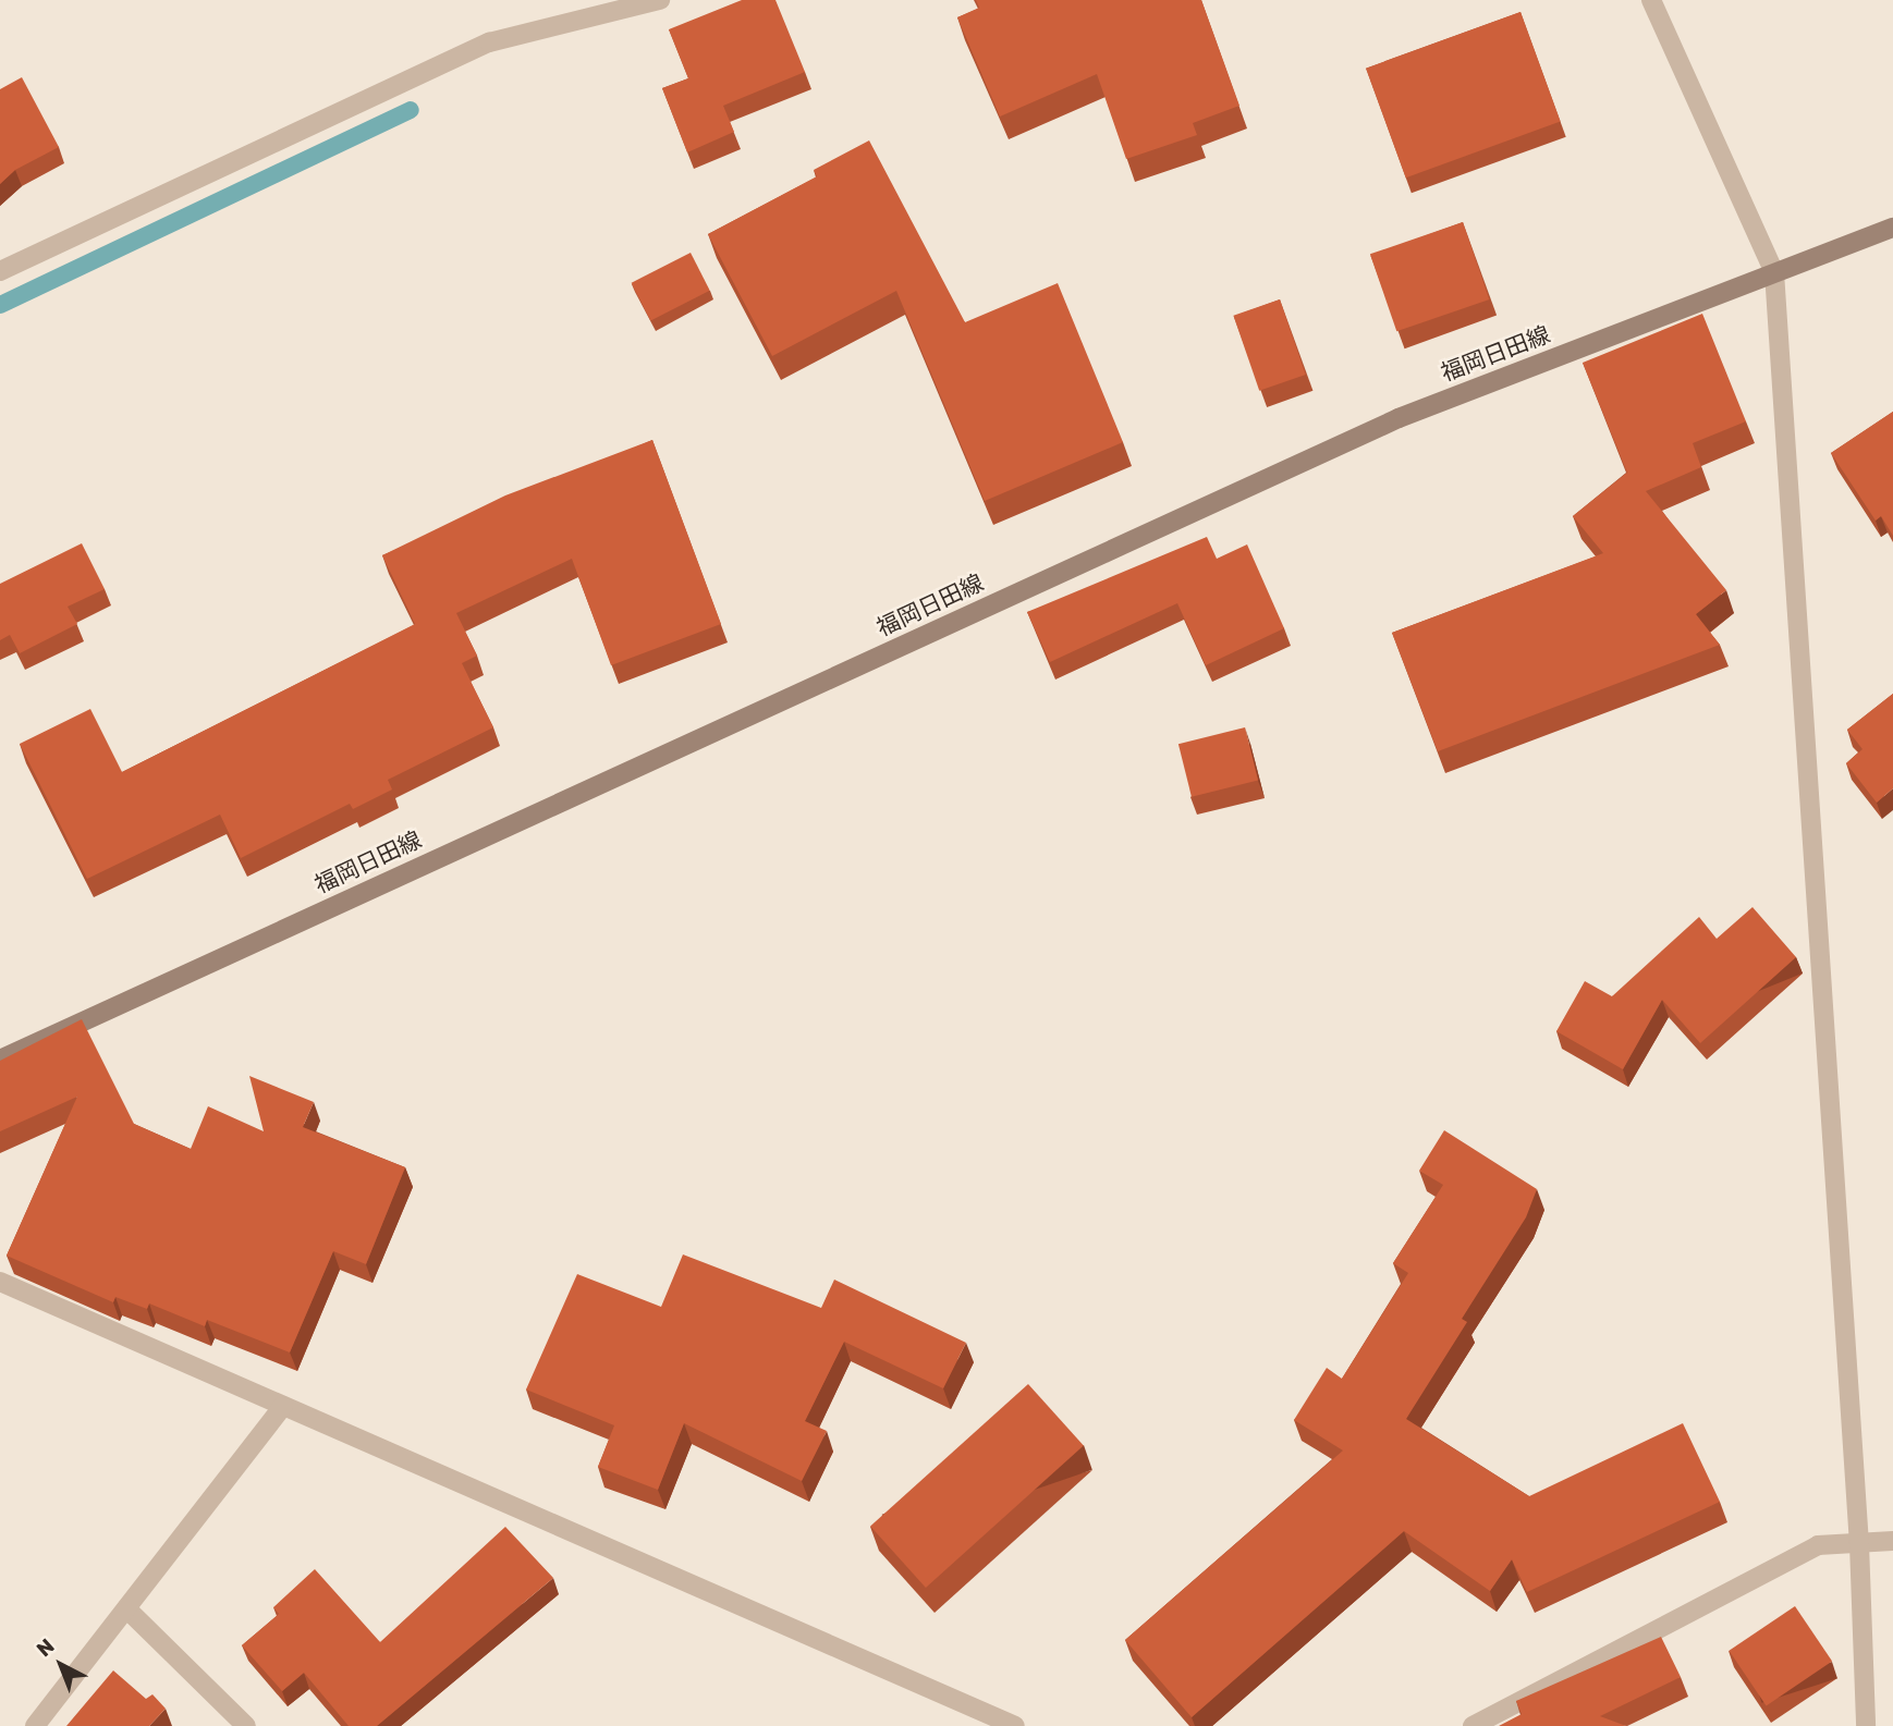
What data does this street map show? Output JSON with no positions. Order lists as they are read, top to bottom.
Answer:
{
  "streets": {
    "main road": ["福岡日田線"]
  },
  "north": "top left"
}
